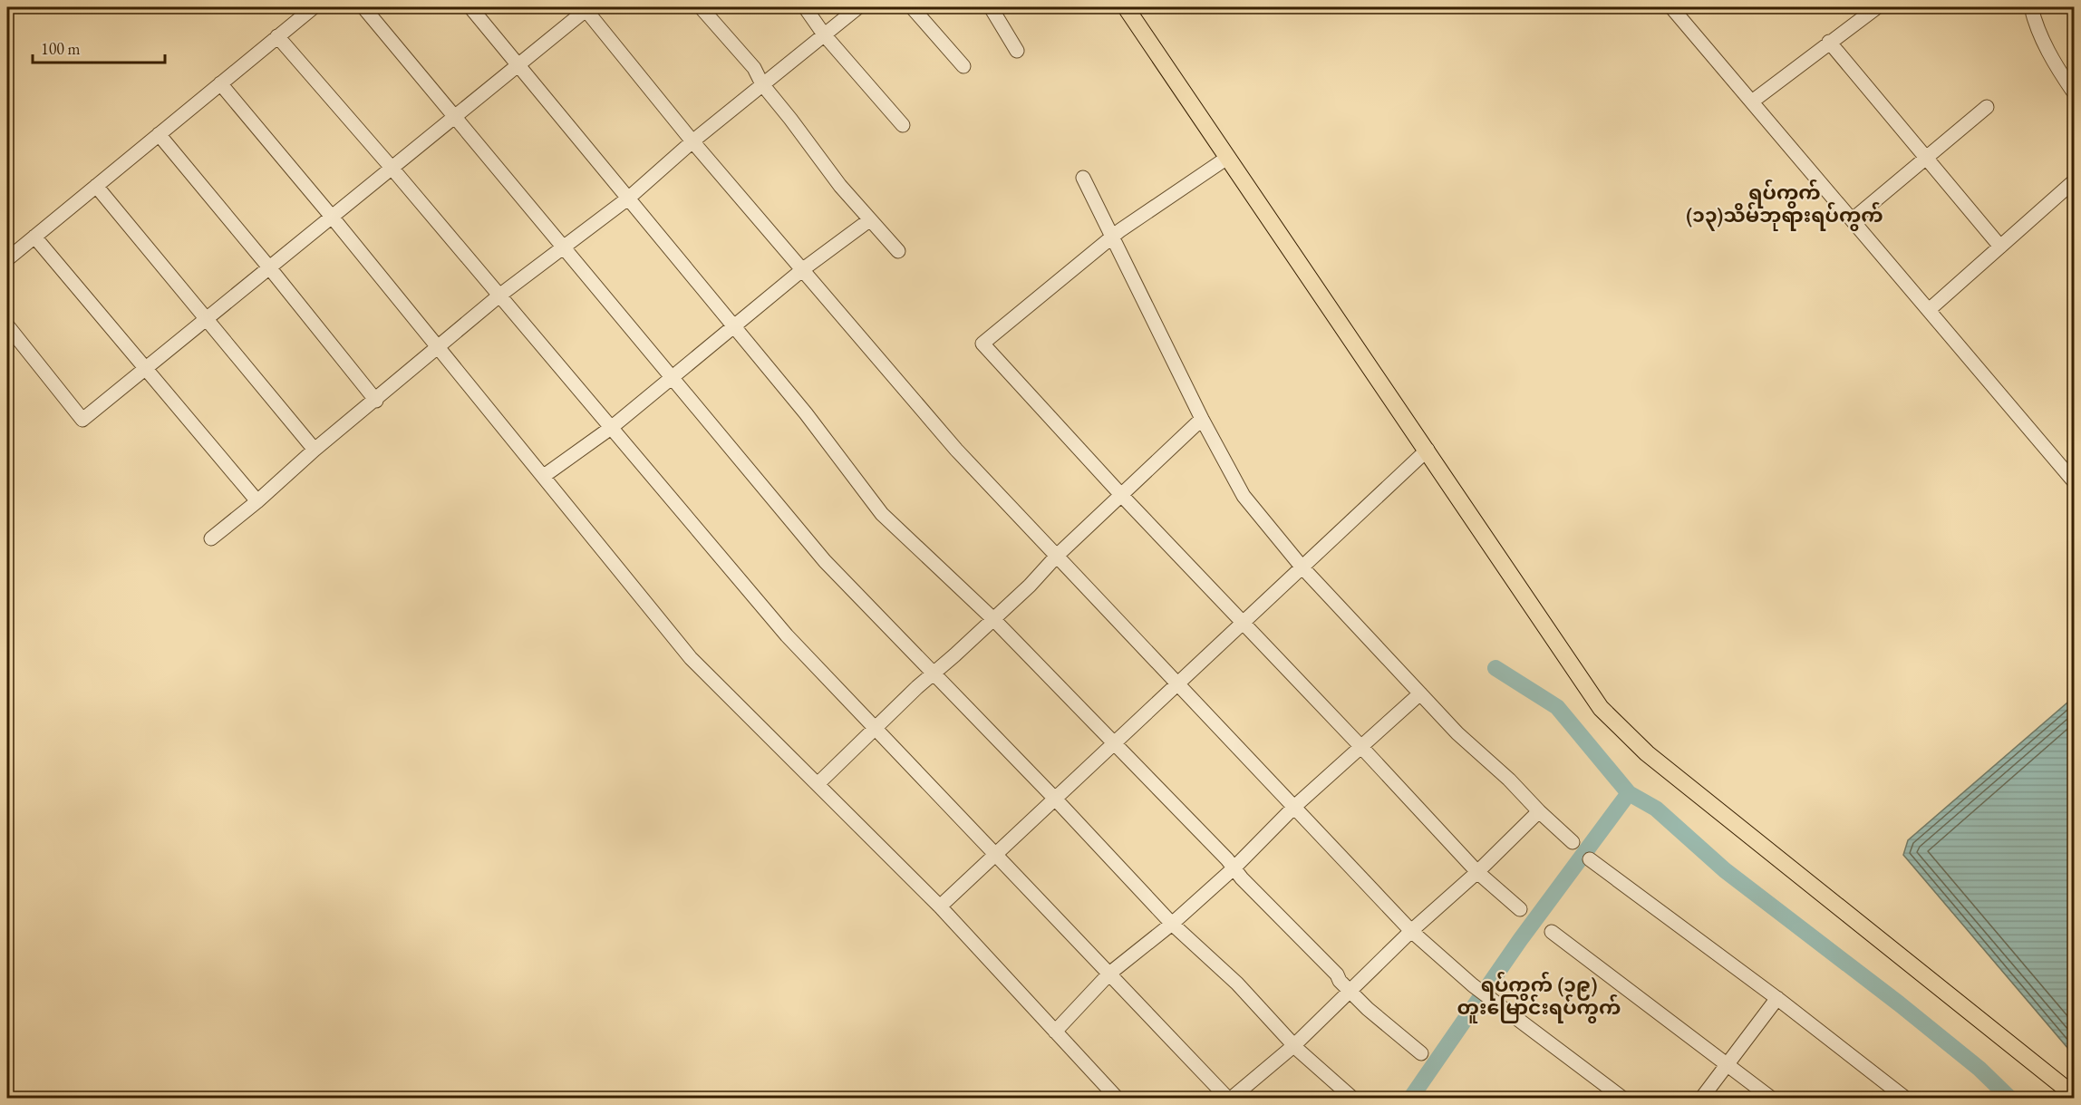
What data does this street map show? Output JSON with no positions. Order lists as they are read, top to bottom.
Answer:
{
  "districts": ["ရပ်ကွက် (၁၃)သိမ်ဘုရားရပ်ကွက်", "ရပ်ကွက် (၁၉) တူးမြောင်းရပ်ကွက်"],
  "scale_bar": "100 m"
}
